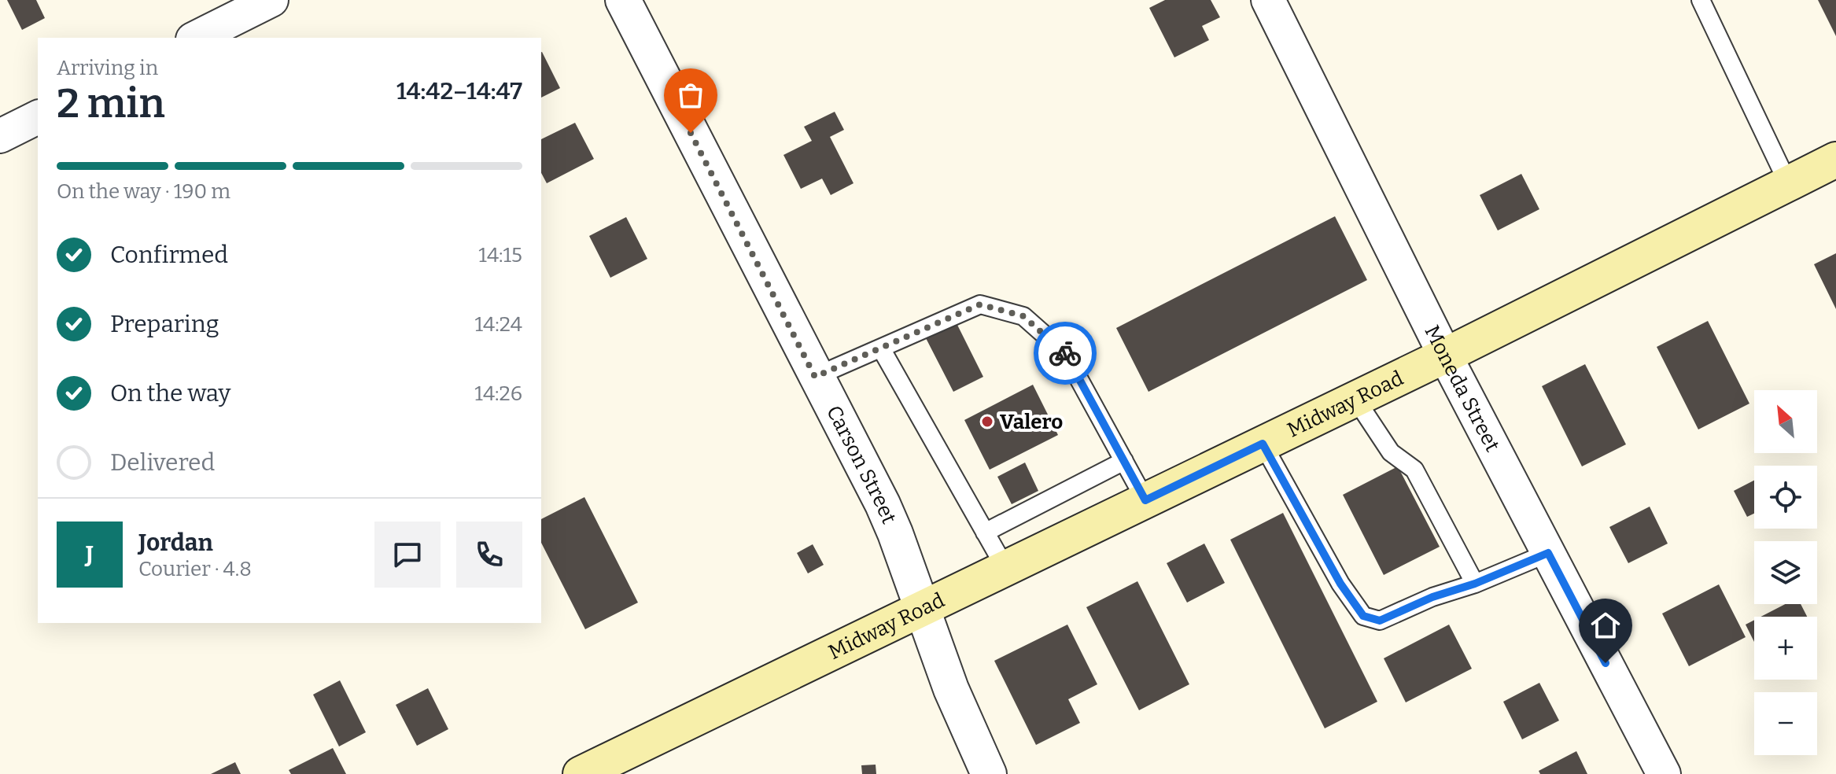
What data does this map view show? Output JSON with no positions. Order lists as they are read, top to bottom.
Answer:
{
  "streets": {
    "main road": ["Midway Road"],
    "street": ["Moneda Street", "Carson Street"]
  },
  "crossings": [
    ["Moneda Street", "Midway Road"],
    ["Midway Road", "Carson Street"]
  ],
  "places": ["Valero"],
  "north": "top left",
  "page": {
    "heading": ["2 min", "Arriving in", "14:42–14:47"],
    "panel": ["Jordan", "Courier · 4.8"],
    "bar": "On the way · 190 m",
    "list": [
      ["Confirmed", "14:15"],
      ["Preparing", "14:24"],
      ["On the way", "14:26"],
      "Delivered"
    ],
    "map_buttons": ["+", "−"],
    "round": "J"
  }
}
